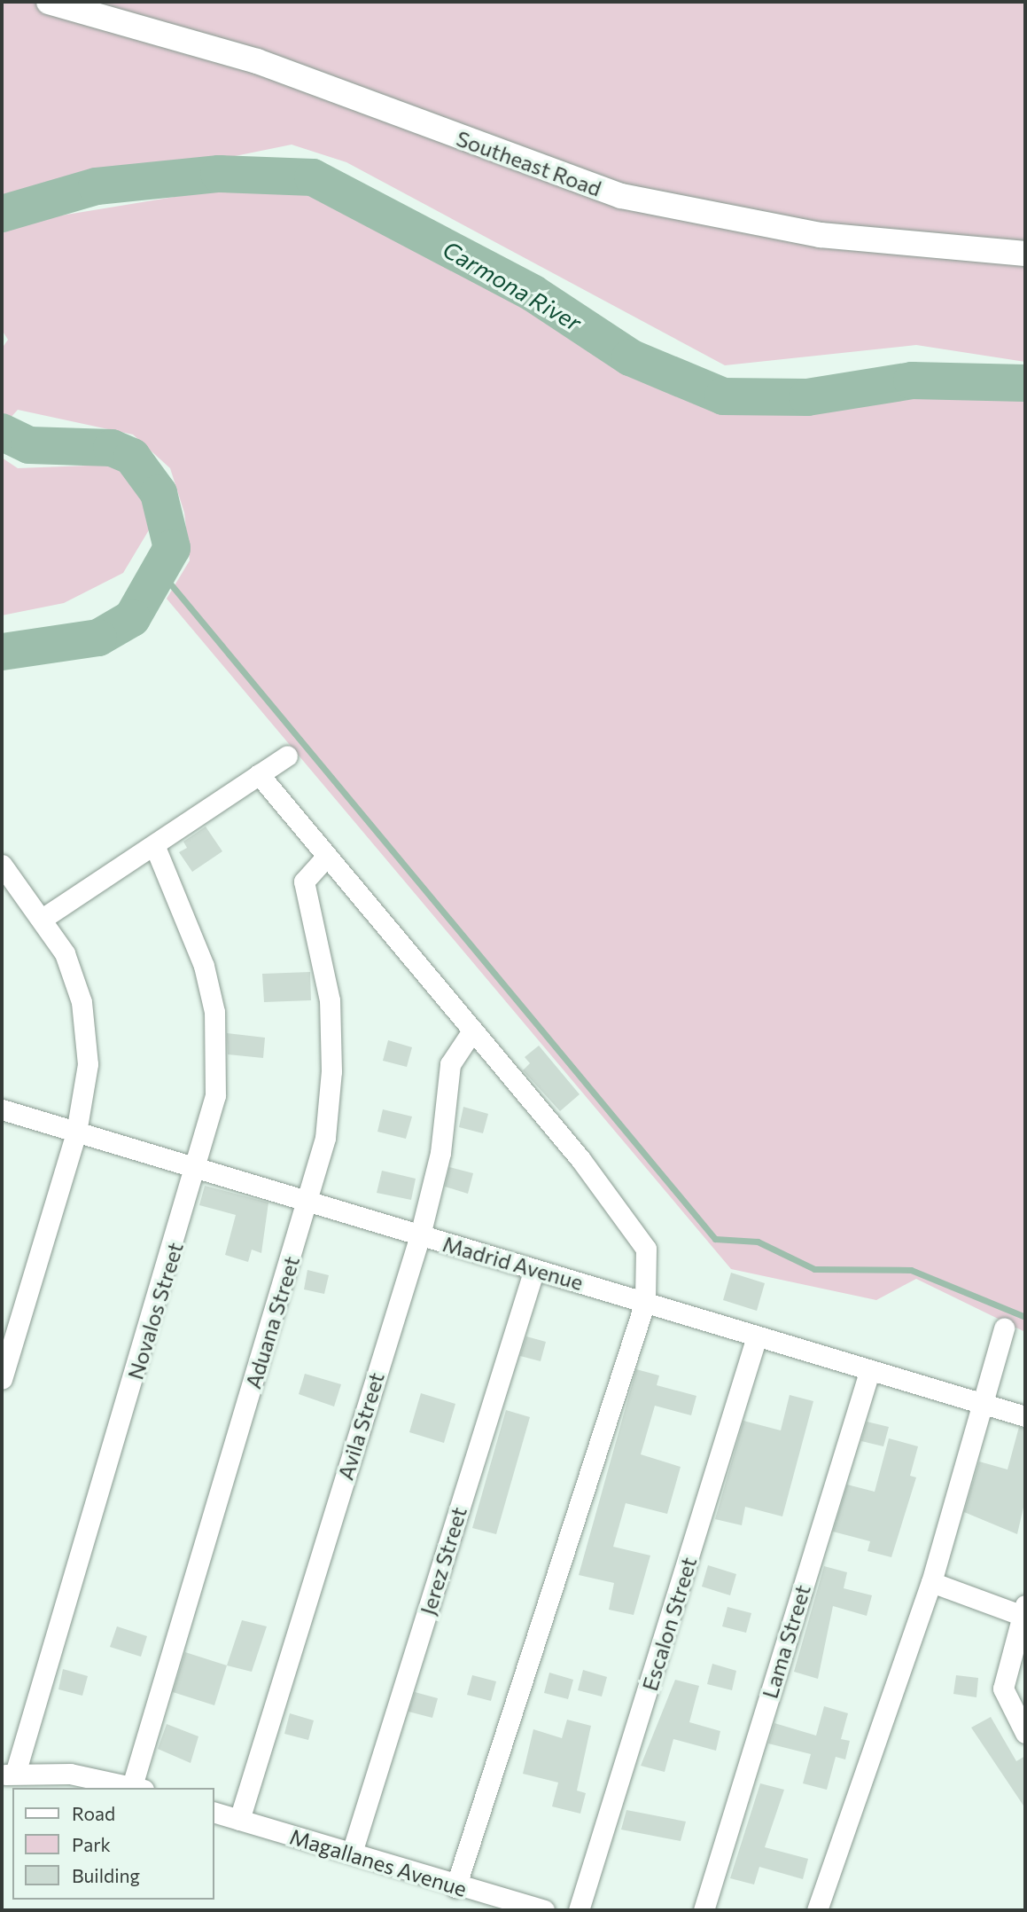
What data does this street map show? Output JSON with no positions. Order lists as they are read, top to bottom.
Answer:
{
  "streets": {
    "street": [
      "Southeast Road",
      "Madrid Avenue",
      "Novalos Street",
      "Aduana Street",
      "Avila Street",
      "Jerez Street",
      "Escalon Street",
      "Lama Street",
      "Magallanes Avenue"
    ]
  },
  "crossings": [
    ["Madrid Avenue", "Novalos Street"],
    ["Madrid Avenue", "Aduana Street"],
    ["Madrid Avenue", "Avila Street"],
    ["Madrid Avenue", "Jerez Street"],
    ["Madrid Avenue", "Escalon Street"],
    ["Madrid Avenue", "Lama Street"],
    ["Avila Street", "Magallanes Avenue"],
    ["Jerez Street", "Magallanes Avenue"]
  ],
  "water": ["Carmona River"],
  "legend": ["Road", "Park", "Building"]
}
